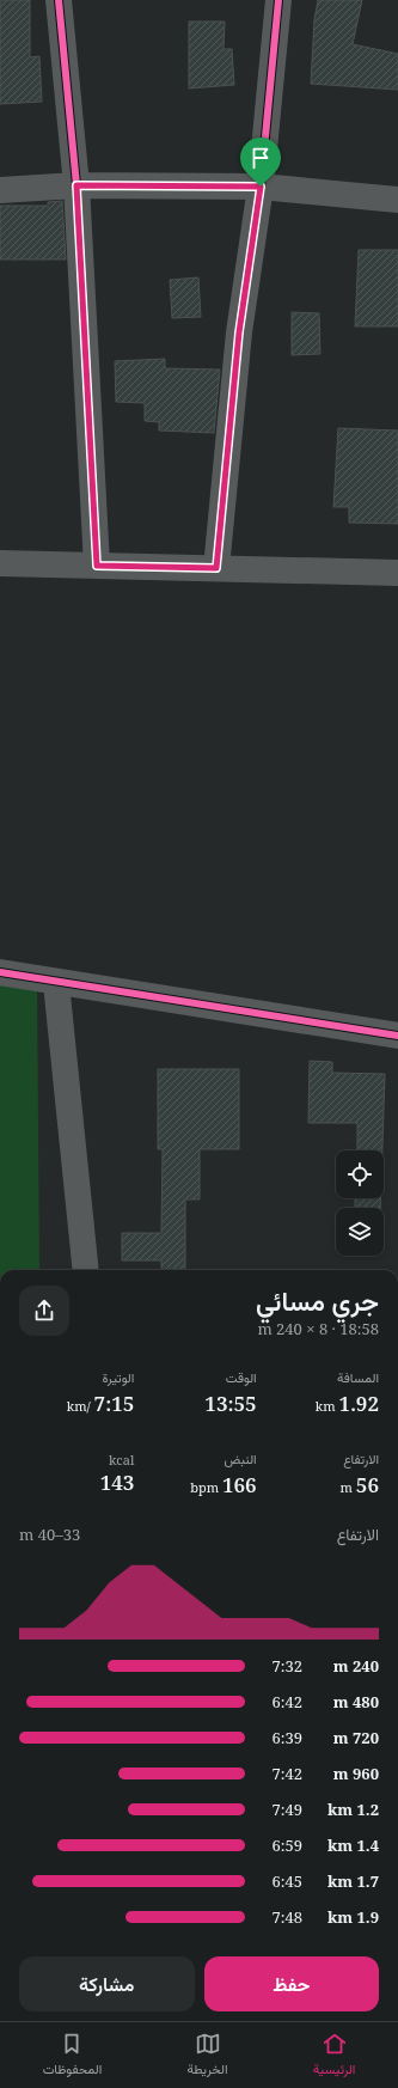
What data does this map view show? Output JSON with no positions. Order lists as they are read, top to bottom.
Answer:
{
  "page": {
    "heading": ["جري مسائي", "18:58 · 8 × 240 m"],
    "stats": [
      ["المسافة", "1.92 km"],
      ["الوقت", "13:55"],
      ["الوتيرة", "7:15 /km"],
      ["الارتفاع", "56 m"],
      ["النبض", "166 bpm"],
      ["kcal", "143"]
    ],
    "chart": ["الارتفاع", "33–40 m"],
    "list": [
      {
        "name": "240 m",
        "note": "7:32"
      },
      {
        "name": "480 m",
        "note": "6:42"
      },
      {
        "name": "720 m",
        "note": "6:39"
      },
      {
        "name": "960 m",
        "note": "7:42"
      },
      {
        "name": "1.2 km",
        "note": "7:49"
      },
      {
        "name": "1.4 km",
        "note": "6:59"
      },
      {
        "name": "1.7 km",
        "note": "6:45"
      },
      {
        "name": "1.9 km",
        "note": "7:48"
      }
    ],
    "buttons": ["حفظ", "مشاركة"],
    "tabs": ["الرئيسية", "الخريطة", "المحفوظات"]
  }
}
